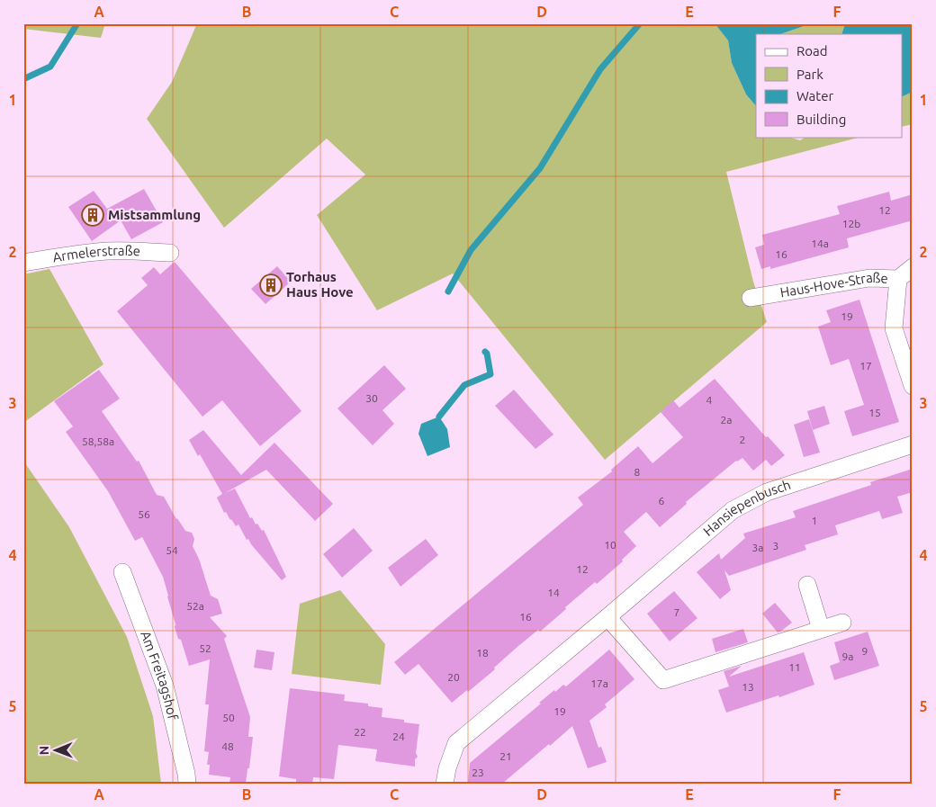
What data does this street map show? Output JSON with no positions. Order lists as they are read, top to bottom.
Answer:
{
  "streets": {
    "street": [
      "Armelerstraße",
      "Haus-Hove-Straße",
      "Hansiepenbusch",
      "Am Freitagshof"
    ]
  },
  "places": {
    "building": ["Mistsammlung", "Torhaus Haus Hove"]
  },
  "house_numbers": [
    "12",
    "12b",
    "14a",
    "16",
    "19",
    "17",
    "30",
    "4",
    "15",
    "2a",
    "2",
    "58,58a",
    "8",
    "6",
    "56",
    "1",
    "10",
    "3",
    "3a",
    "54",
    "12",
    "14",
    "52a",
    "7",
    "16",
    "52",
    "9",
    "18",
    "9a",
    "11",
    "20",
    "17a",
    "13",
    "19",
    "50",
    "22",
    "24",
    "48",
    "21",
    "23"
  ],
  "legend": [
    "Road",
    "Park",
    "Water",
    "Building"
  ],
  "north": "left",
  "grid": {
    "columns": [
      "A",
      "B",
      "C",
      "D",
      "E",
      "F"
    ],
    "rows": [
      "1",
      "2",
      "3",
      "4",
      "5"
    ]
  }
}
